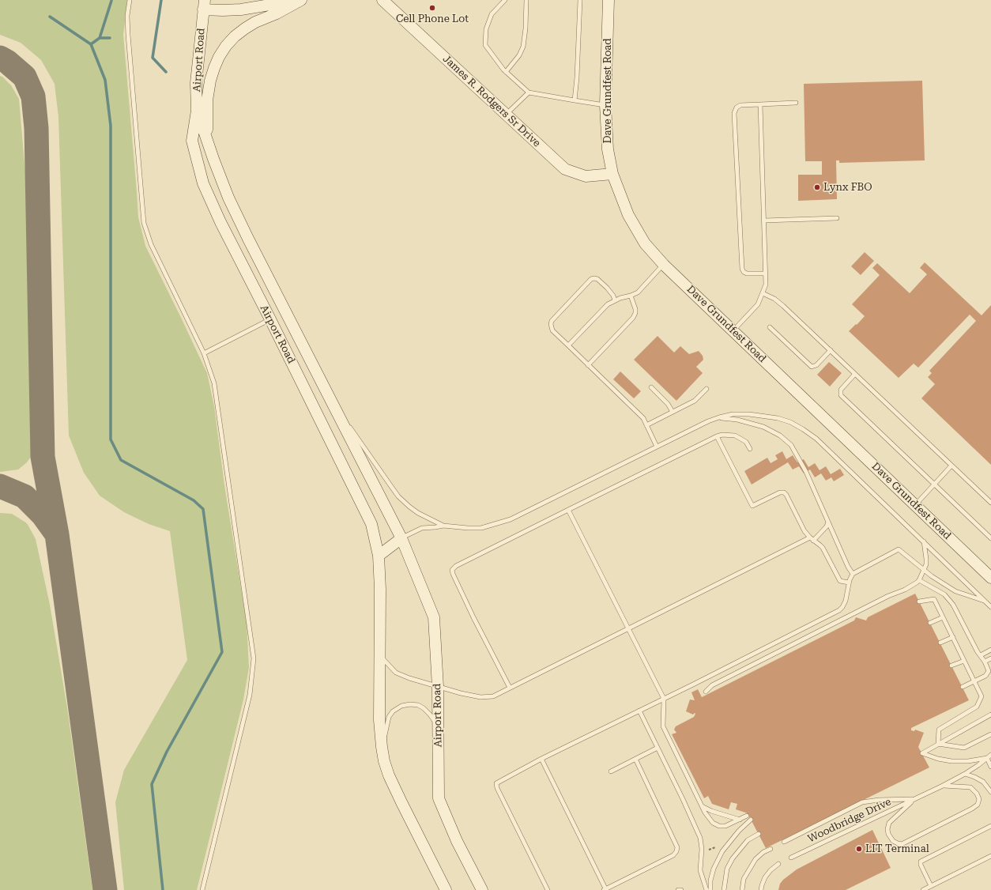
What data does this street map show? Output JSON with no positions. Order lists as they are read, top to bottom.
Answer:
{
  "streets": {
    "main road": ["Airport Road", "Dave Grundfest Road", "James R. Rodgers Sr Drive"],
    "lane": ["Woodbridge Drive"]
  },
  "crossings": [
    ["Dave Grundfest Road", "James R. Rodgers Sr Drive"]
  ],
  "places": ["Cell Phone Lot", "Lynx FBO", "LIT Terminal"]
}
